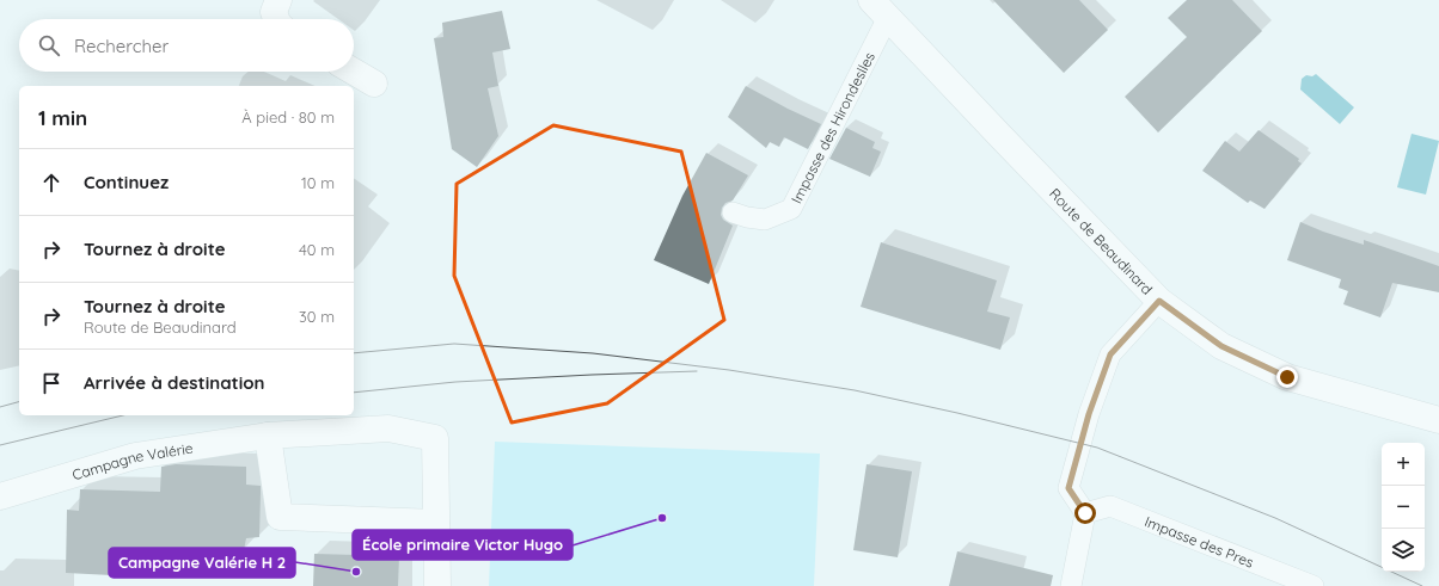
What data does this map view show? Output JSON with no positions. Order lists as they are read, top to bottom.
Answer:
{
  "streets": {
    "street": ["Route de Beaudinard", "Campagne Valérie"],
    "lane": ["Impasse des Hirondeslles", "Impasse des Pres"]
  },
  "crossings": [
    ["Impasse des Hirondeslles", "Route de Beaudinard"]
  ],
  "places": ["École primaire Victor Hugo", "Campagne Valérie H 2"],
  "page": {
    "search": "Rechercher",
    "heading": ["1 min", "À pied · 80 m"],
    "list": [
      ["Continuez", "10 m"],
      ["Tournez à droite", "40 m"],
      ["Tournez à droite", "Route de Beaudinard", "30 m"],
      "Arrivée à destination"
    ],
    "map_buttons": ["+", "−"]
  }
}
